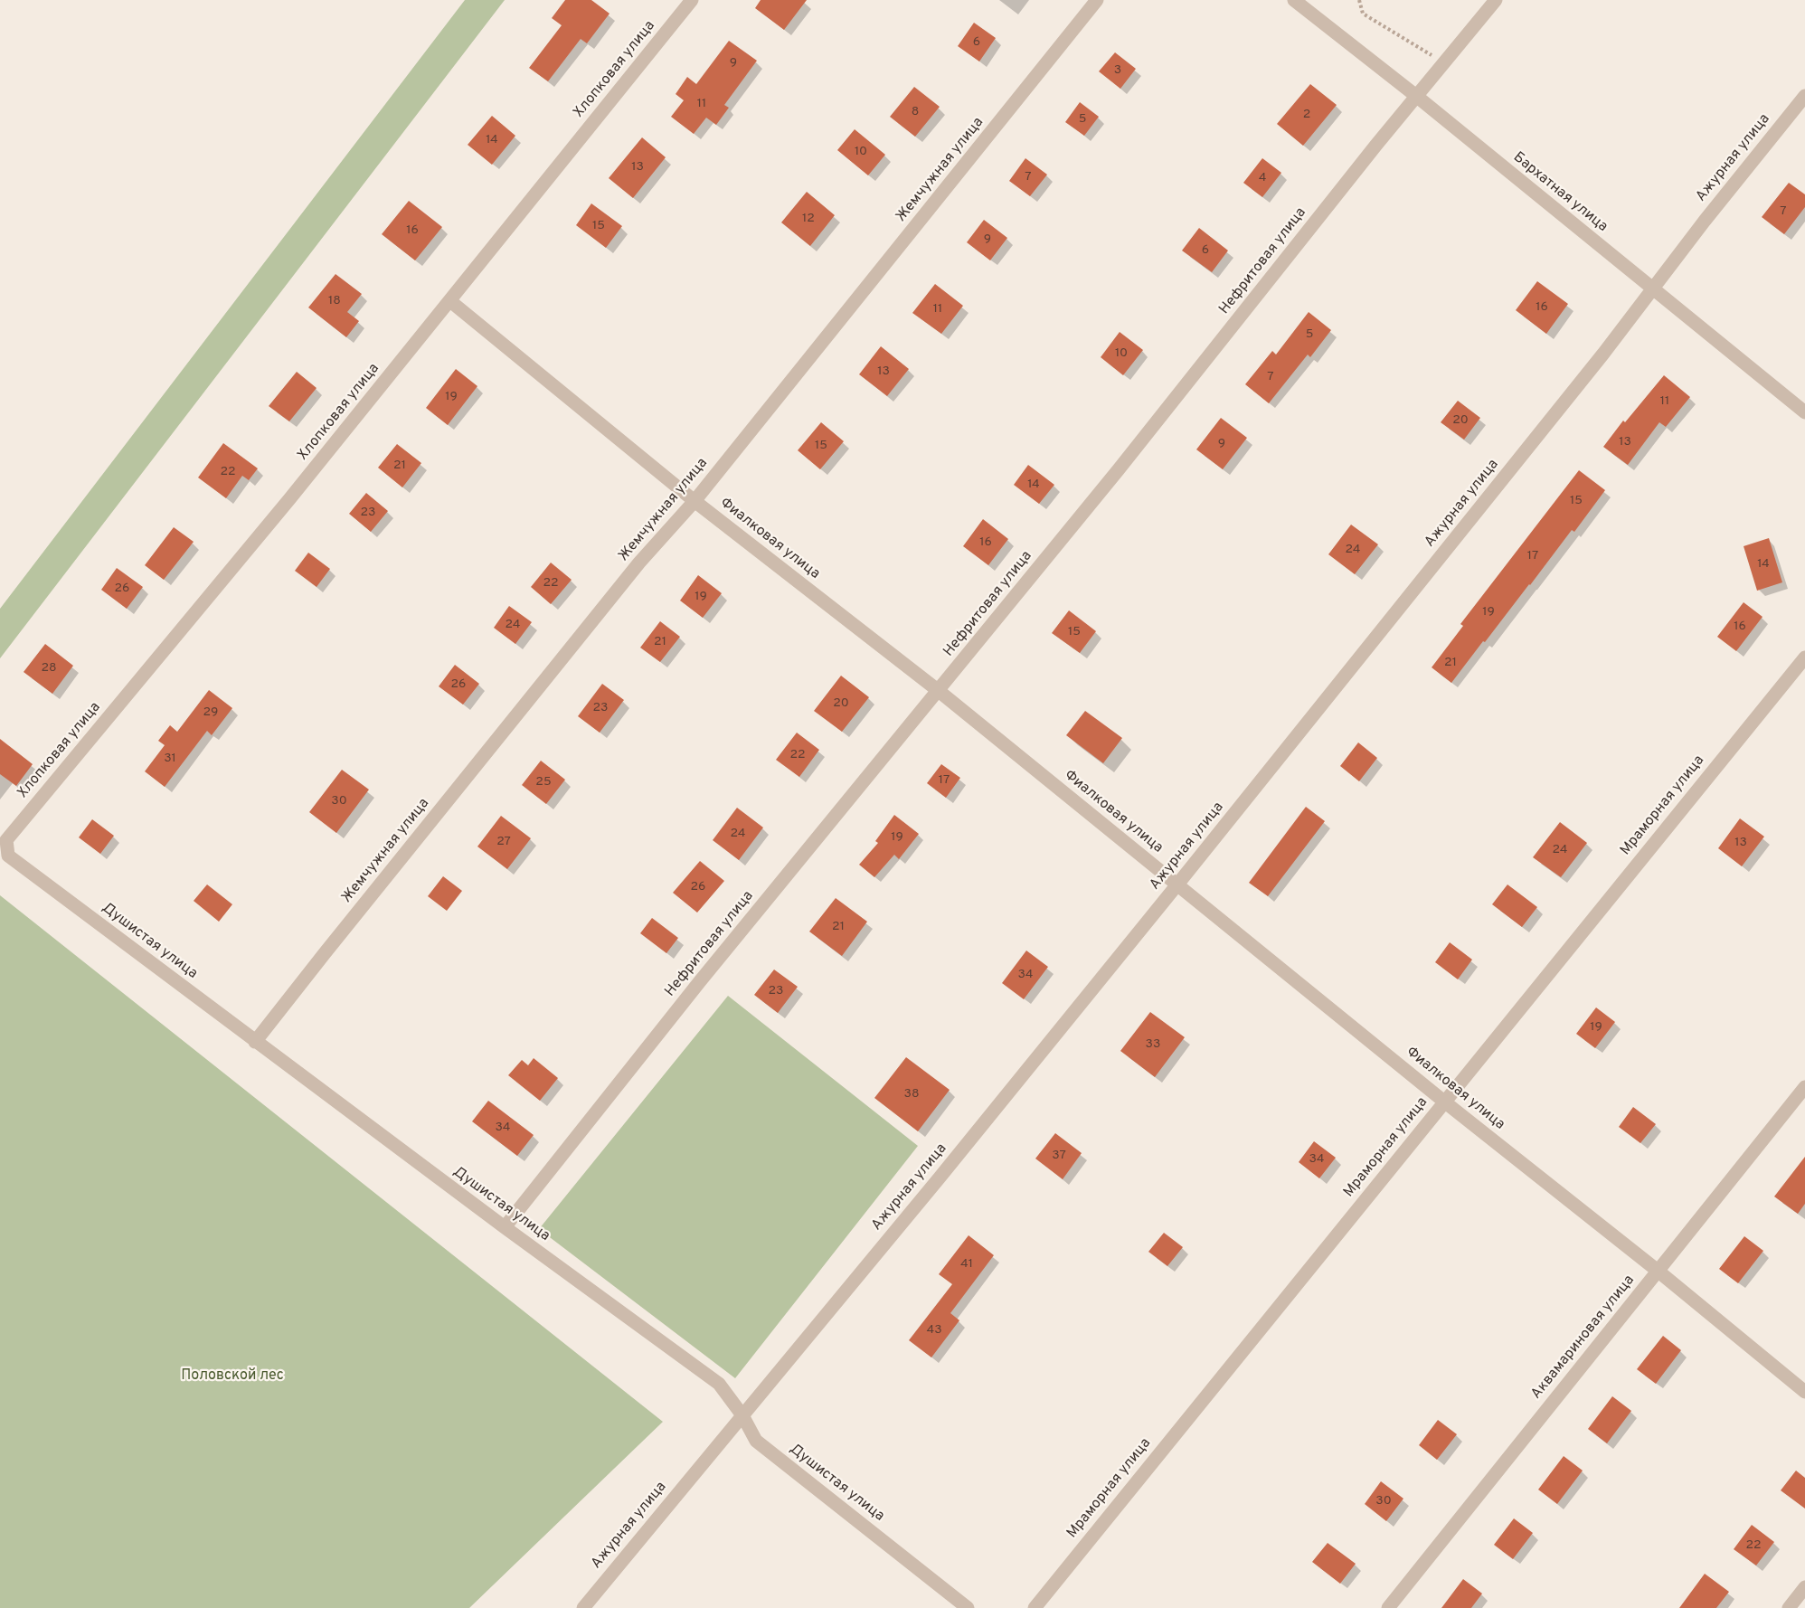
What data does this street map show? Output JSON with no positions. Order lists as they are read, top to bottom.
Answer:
{
  "streets": {
    "street": [
      "Хлопковая улица",
      "Ажурная улица",
      "Жемчужная улица",
      "Бархатная улица",
      "Нефритовая улица",
      "Фиалковая улица",
      "Мраморная улица",
      "Душистая улица",
      "Аквамариновая улица"
    ]
  },
  "crossings": [
    ["Хлопковая улица", "Фиалковая улица"],
    ["Хлопковая улица", "Душистая улица"],
    ["Ажурная улица", "Бархатная улица"],
    ["Ажурная улица", "Фиалковая улица"],
    ["Ажурная улица", "Душистая улица"],
    ["Жемчужная улица", "Фиалковая улица"],
    ["Жемчужная улица", "Душистая улица"],
    ["Бархатная улица", "Нефритовая улица"],
    ["Нефритовая улица", "Фиалковая улица"],
    ["Нефритовая улица", "Душистая улица"],
    ["Фиалковая улица", "Мраморная улица"],
    ["Фиалковая улица", "Аквамариновая улица"]
  ],
  "parks": ["Половской лес"],
  "house_numbers": [
    "6",
    "9",
    "3",
    "11",
    "8",
    "2",
    "5",
    "14",
    "10",
    "13",
    "7",
    "4",
    "7",
    "12",
    "15",
    "16",
    "9",
    "6",
    "18",
    "16",
    "11",
    "5",
    "10",
    "13",
    "7",
    "19",
    "11",
    "20",
    "13",
    "9",
    "15",
    "21",
    "22",
    "14",
    "15",
    "23",
    "16",
    "24",
    "17",
    "14",
    "22",
    "26",
    "19",
    "19",
    "24",
    "16",
    "15",
    "21",
    "21",
    "28",
    "26",
    "20",
    "23",
    "29",
    "22",
    "31",
    "17",
    "25",
    "30",
    "24",
    "19",
    "27",
    "13",
    "24",
    "26",
    "21",
    "34",
    "23",
    "19",
    "33",
    "38",
    "34",
    "37",
    "34",
    "41",
    "43",
    "30",
    "22"
  ]
}
